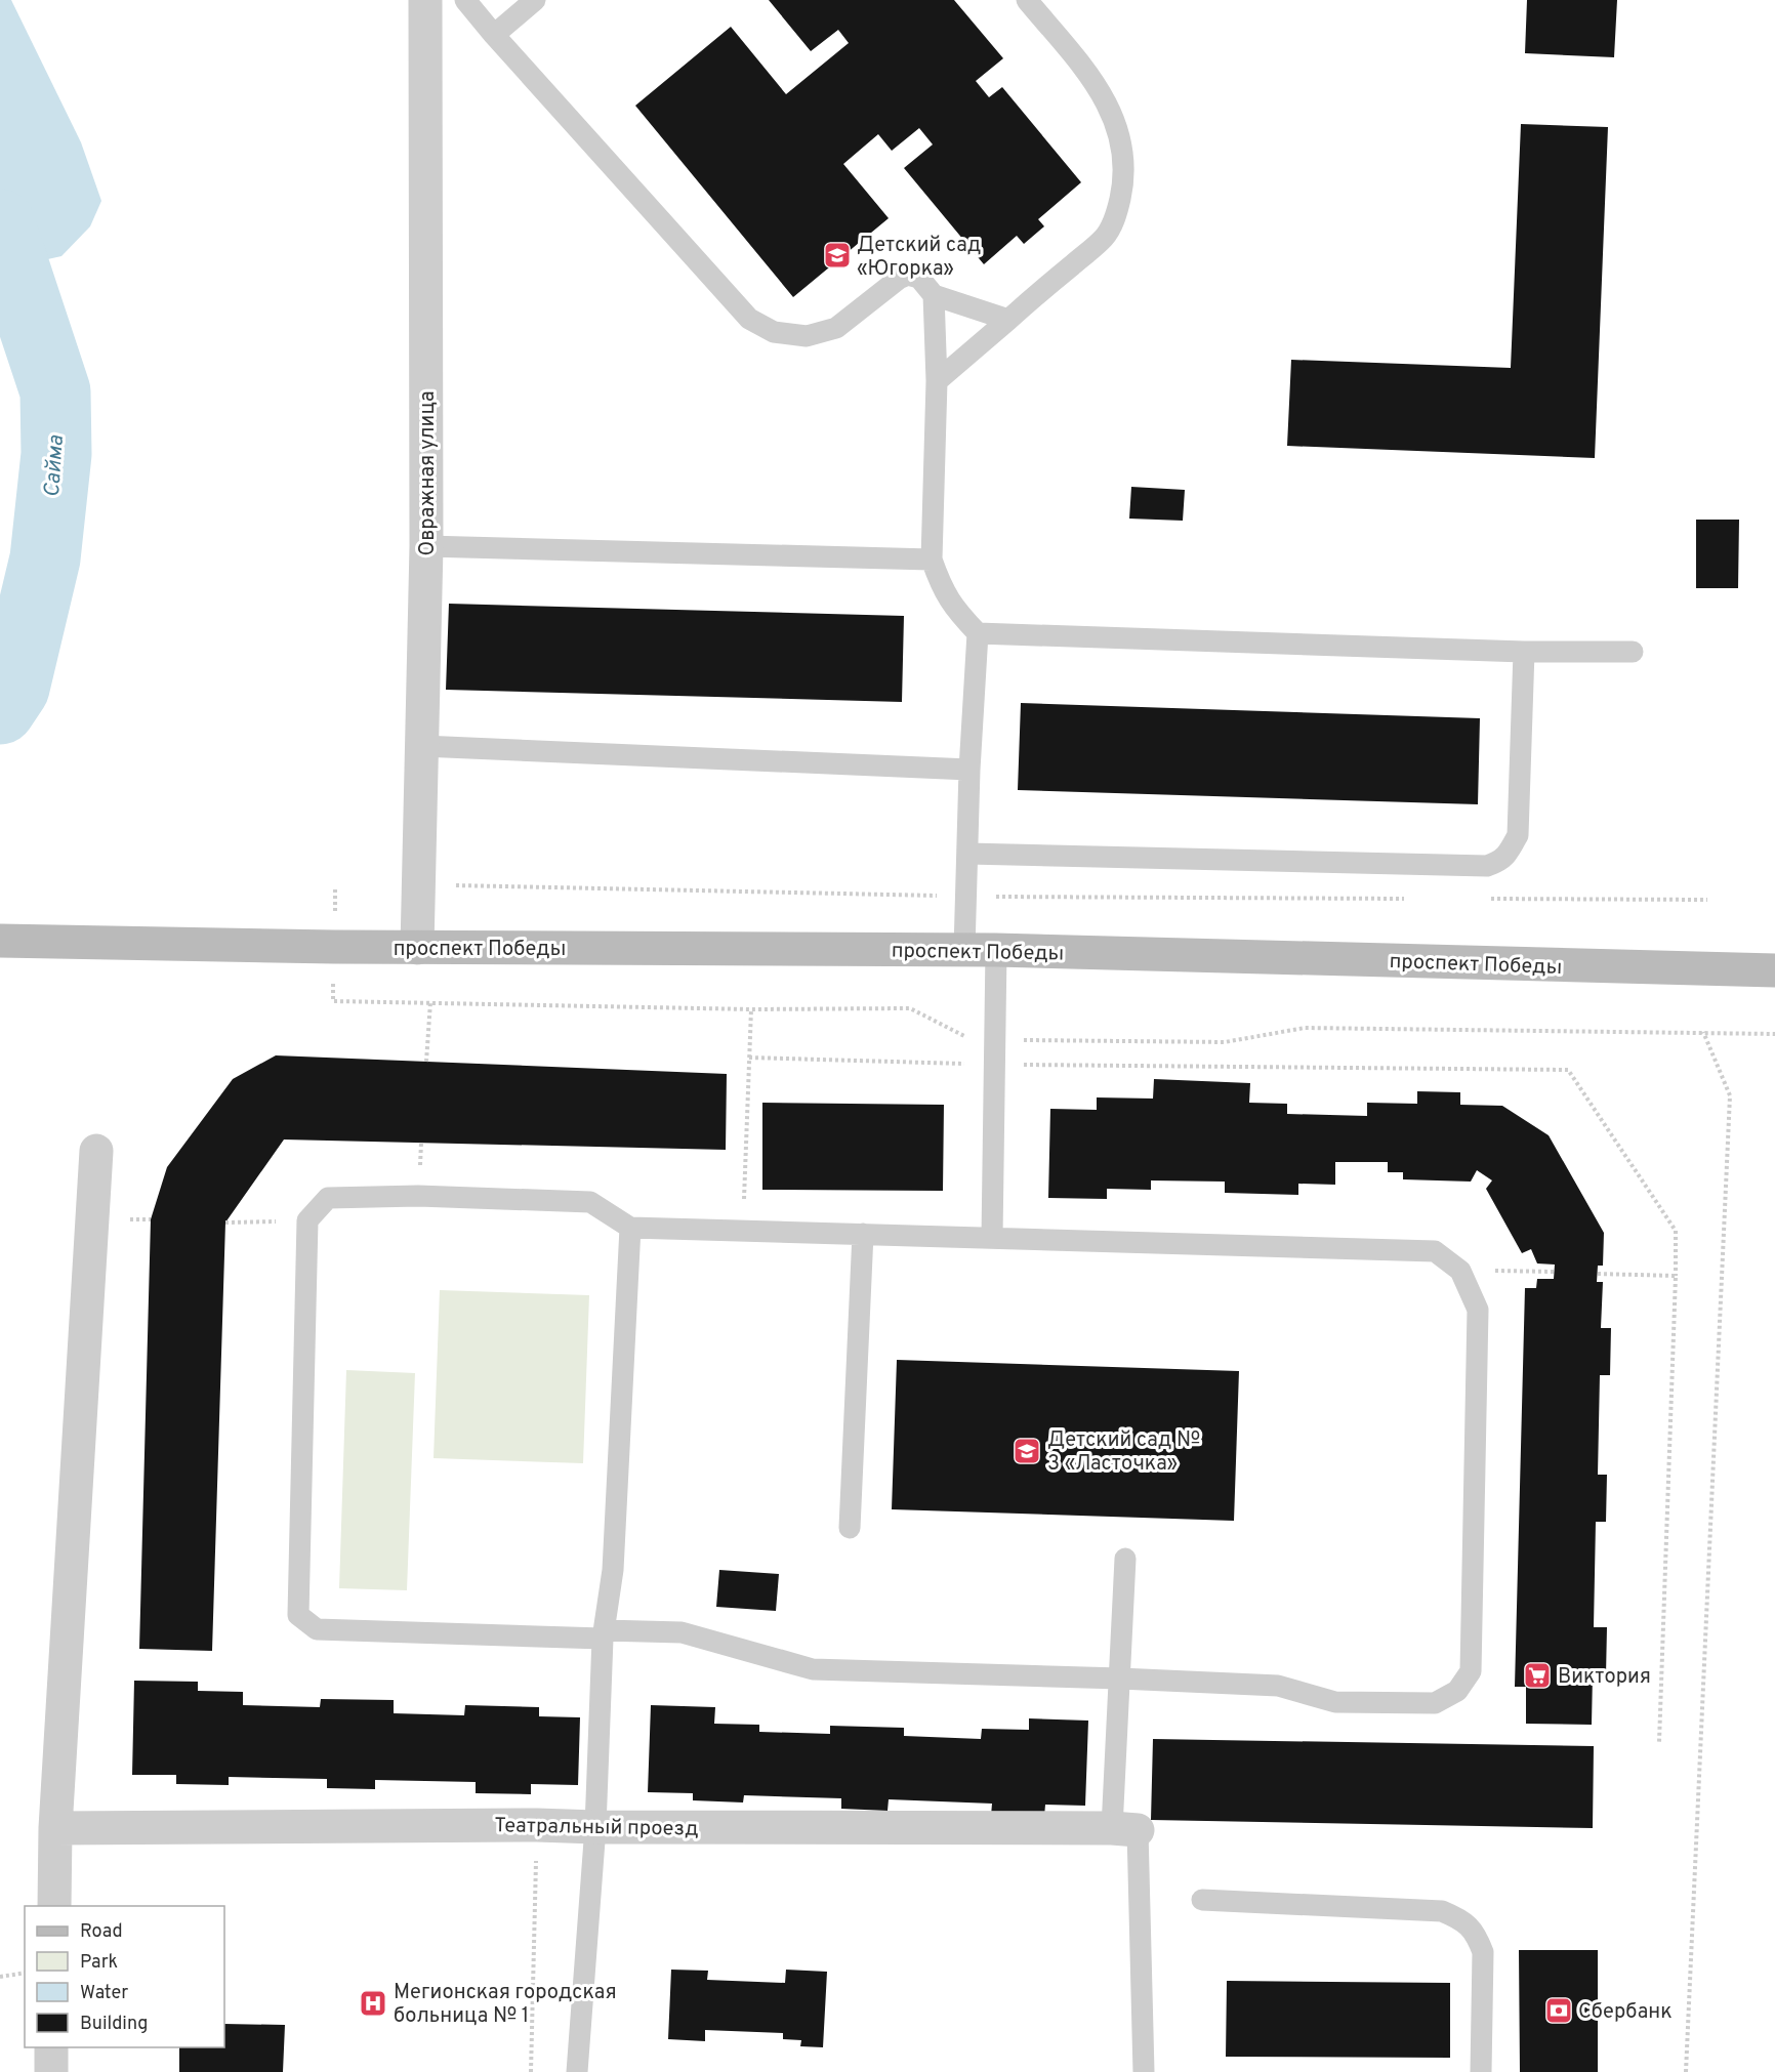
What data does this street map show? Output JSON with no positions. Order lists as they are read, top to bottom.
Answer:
{
  "streets": {
    "street": ["Овражная улица", "проспект Победы", "Театральный проезд"]
  },
  "crossings": [
    ["Овражная улица", "проспект Победы"]
  ],
  "water": ["Сайма"],
  "places": {
    "school or university": ["Детский сад «Югорка»", "Детский сад № 3 «Ласточка»"],
    "supermarket": ["Виктория"],
    "hospital": ["Мегионская городская больница № 1"],
    "bank": ["Сбербанк"]
  },
  "legend": [
    "Road",
    "Park",
    "Water",
    "Building"
  ]
}
